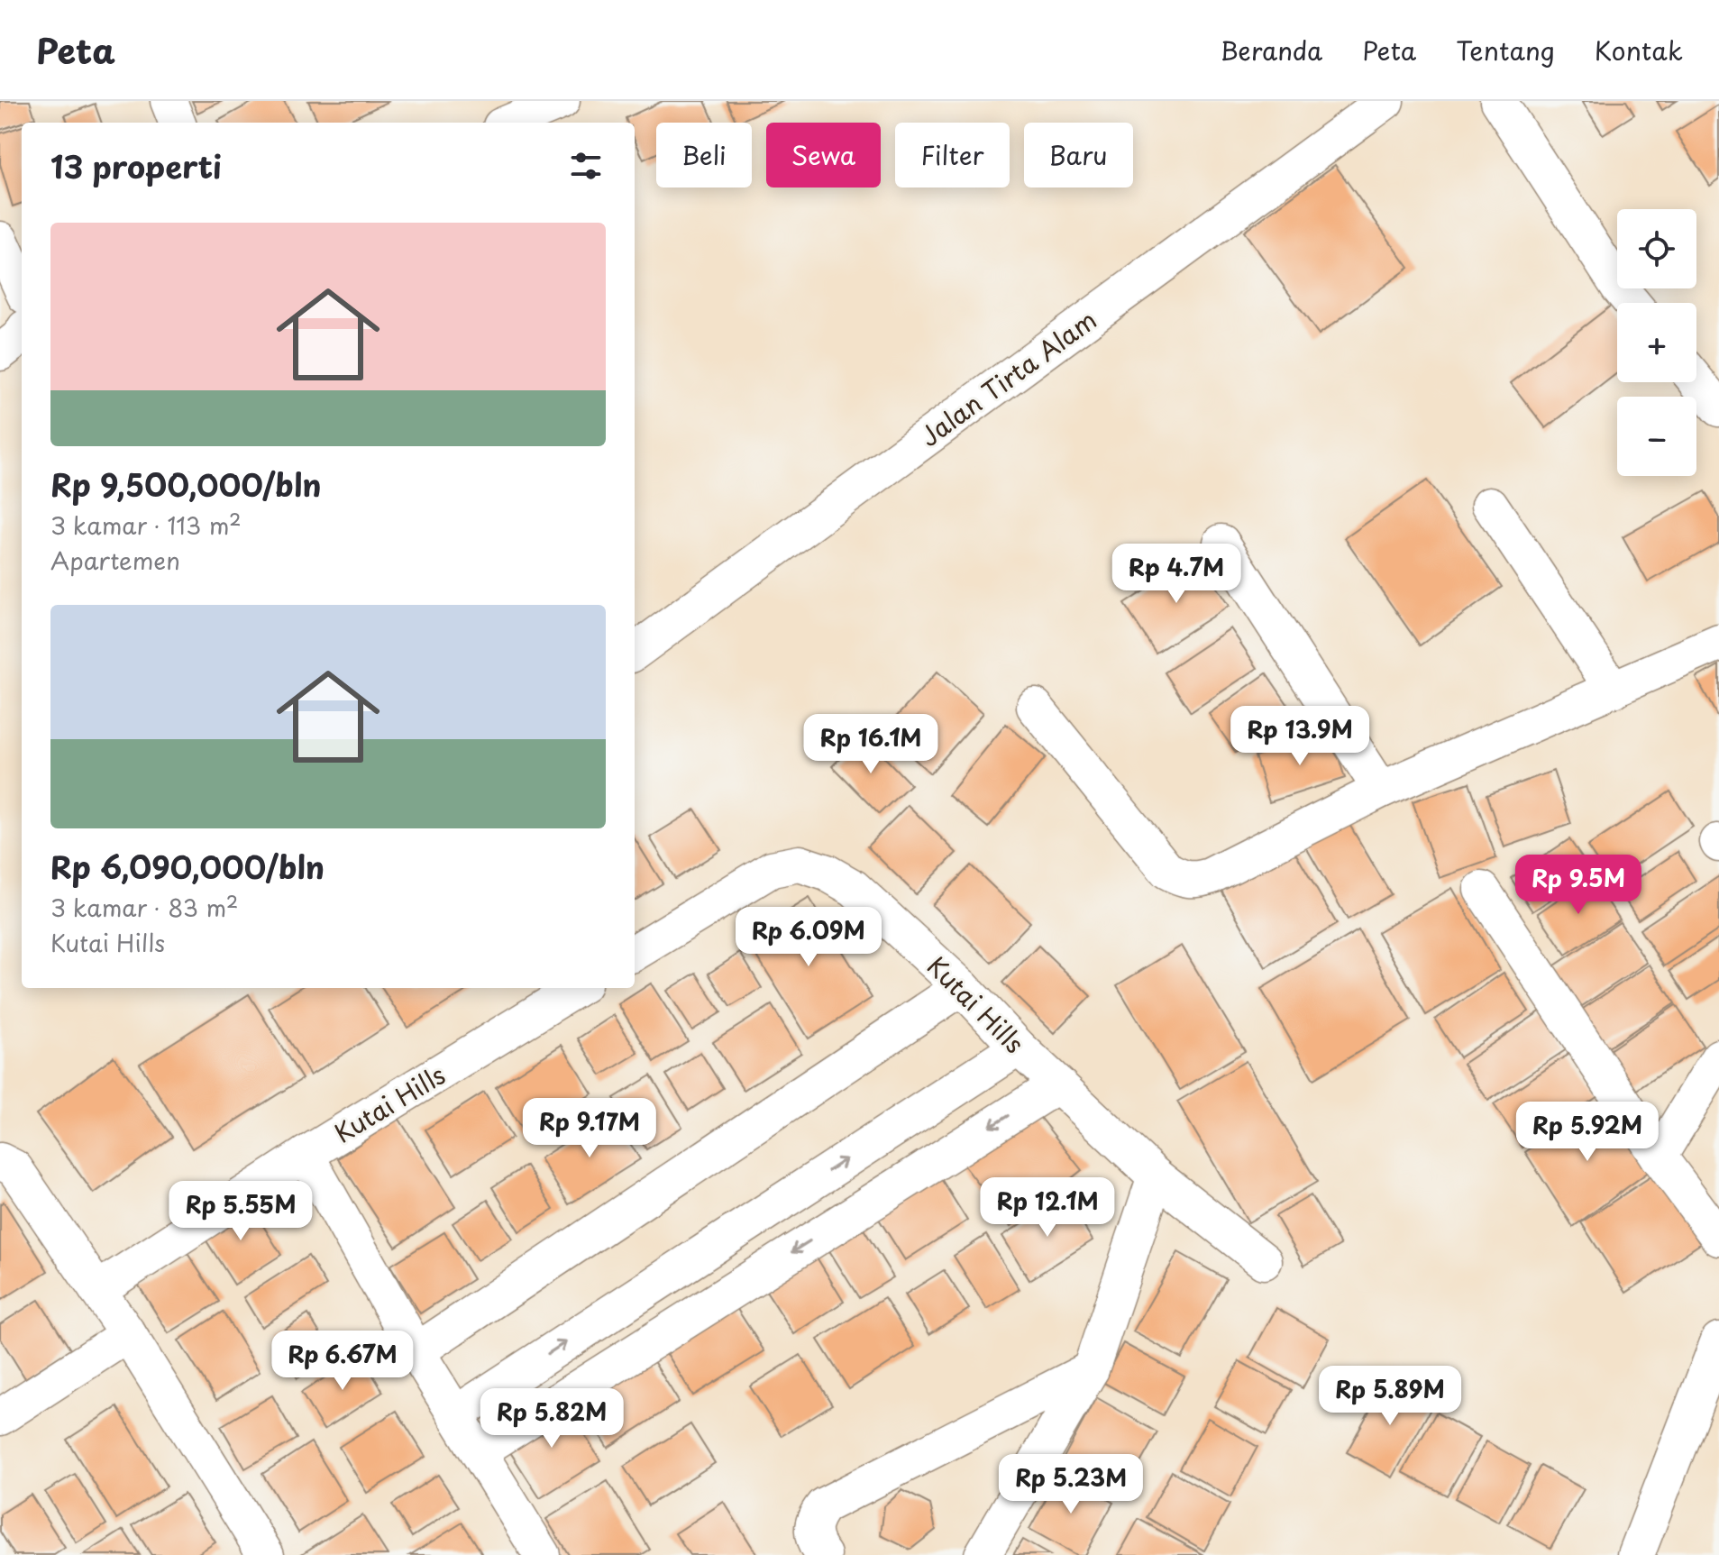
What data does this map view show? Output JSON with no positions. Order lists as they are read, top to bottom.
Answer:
{
  "streets": {
    "street": ["Jalan Tirta Alam", "Kutai Hills"]
  },
  "page": {
    "header": "Peta",
    "nav": [
      "Beranda",
      "Peta",
      "Tentang",
      "Kontak"
    ],
    "chip": [
      "Beli",
      "Sewa",
      "Filter",
      "Baru"
    ],
    "heading": "13 properti",
    "map_buttons": ["+", "−"],
    "list": [
      {
        "name": "Rp 9,500,000/bln",
        "note": "3 kamar · 113 m² · Apartemen"
      },
      {
        "name": "Rp 6,090,000/bln",
        "note": "3 kamar · 83 m² · Kutai Hills"
      }
    ],
    "price": [
      "Rp 4.7M",
      "Rp 13.9M",
      "Rp 16.1M",
      "Rp 9.5M",
      "Rp 6.09M",
      "Rp 9.17M",
      "Rp 5.92M",
      "Rp 12.1M",
      "Rp 5.55M",
      "Rp 6.67M",
      "Rp 5.89M",
      "Rp 5.82M",
      "Rp 5.23M"
    ]
  }
}
